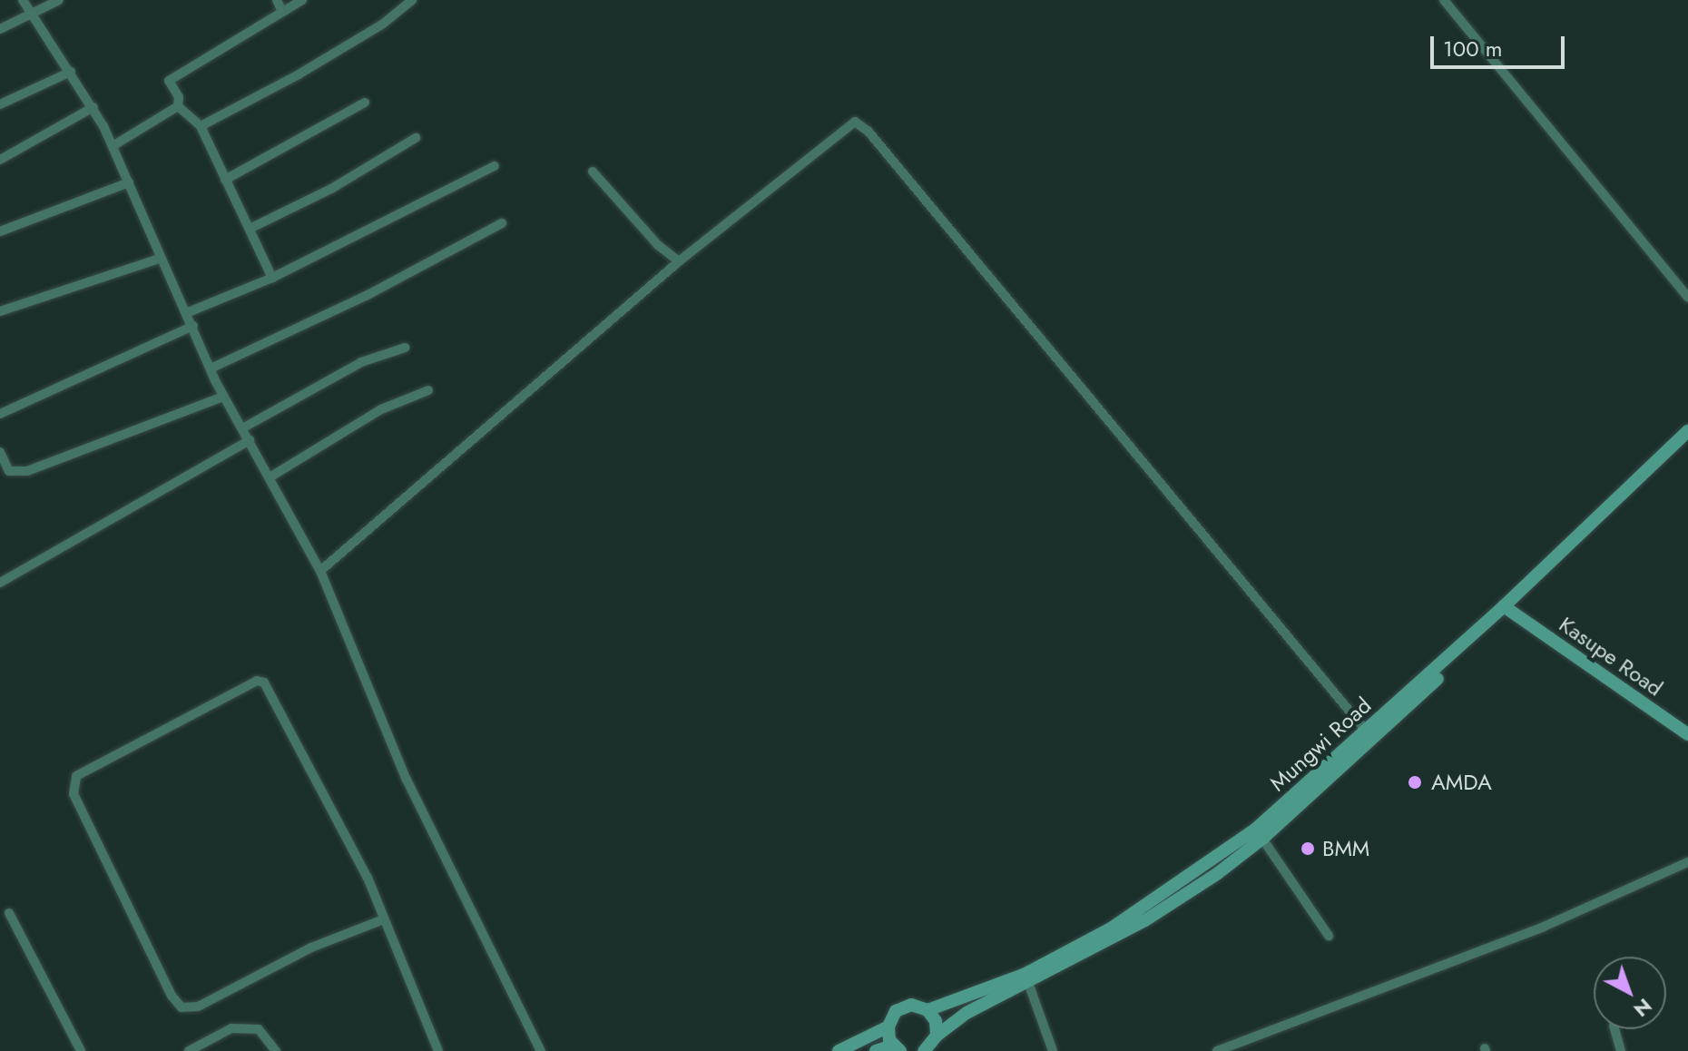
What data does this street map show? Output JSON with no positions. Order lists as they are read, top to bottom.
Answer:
{
  "streets": {
    "main road": ["Kasupe Road", "Mungwi Road"]
  },
  "crossings": [
    ["Kasupe Road", "Mungwi Road"]
  ],
  "places": ["AMDA", "BMM"],
  "scale_bar": "100 m",
  "north": "bottom right"
}
